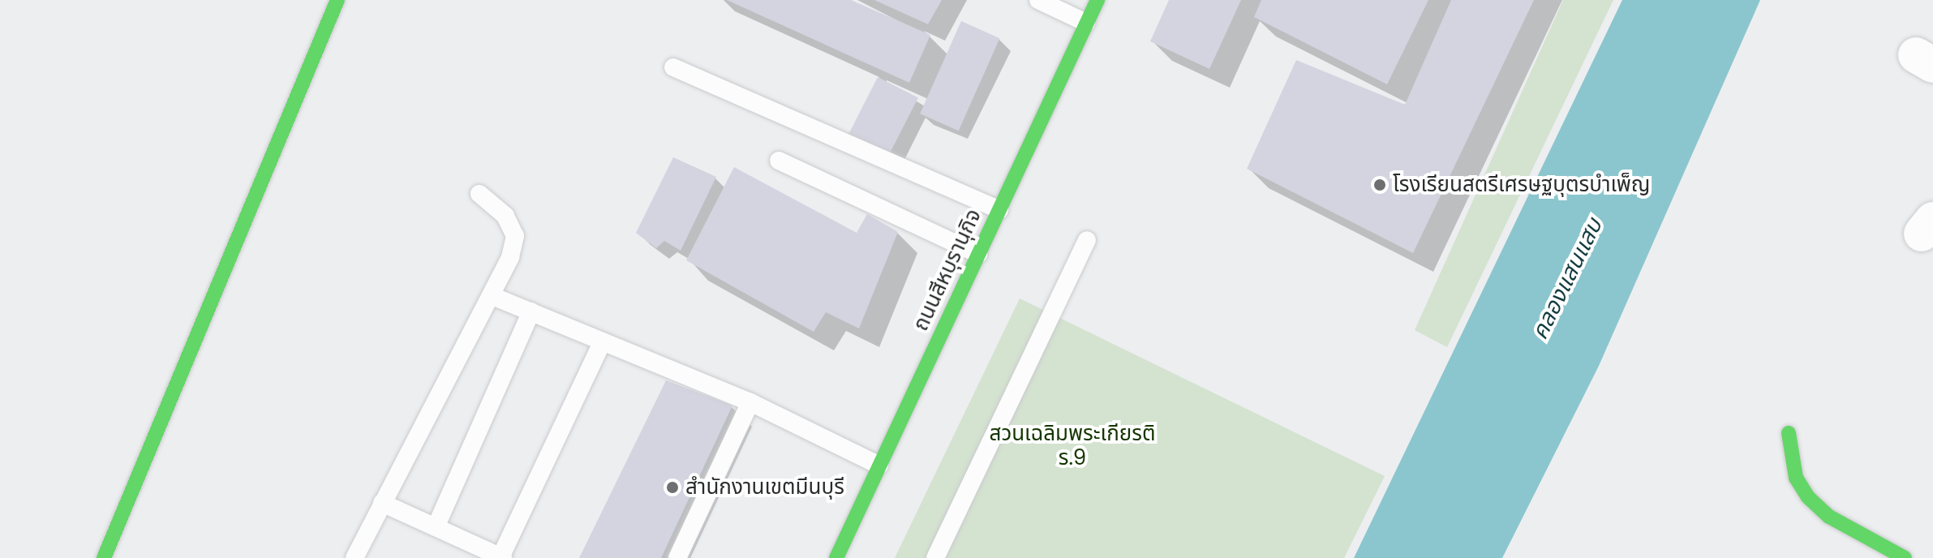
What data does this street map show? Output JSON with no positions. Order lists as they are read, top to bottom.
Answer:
{
  "streets": {
    "street": ["ถนนสีหบุรานุกิจ"]
  },
  "water": ["คลองแสนแสบ"],
  "parks": ["สวนเฉลิมพระเกียรติ ร.9"],
  "places": ["โรงเรียนสตรีเศรษฐบุตรบำเพ็ญ", "สำนักงานเขตมีนบุรี"]
}
